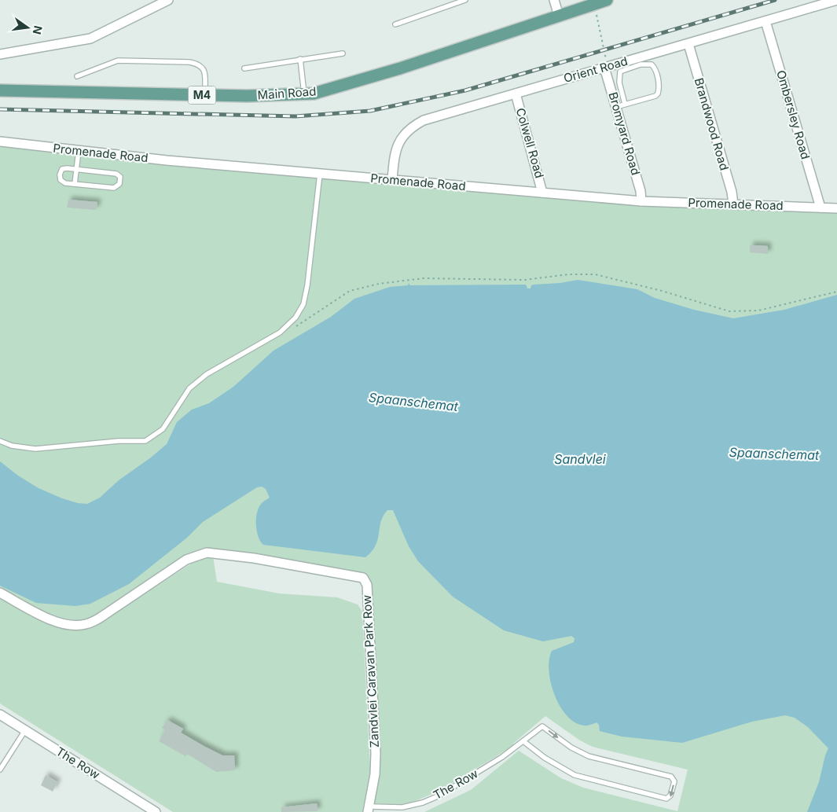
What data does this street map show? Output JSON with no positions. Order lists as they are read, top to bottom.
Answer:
{
  "streets": {
    "main road": ["Main Road", "M4"],
    "street": [
      "Orient Road",
      "Ombersley Road",
      "Brandwood Road",
      "Bromyard Road",
      "Colwell Road",
      "Promenade Road",
      "Zandvlei Caravan Park Row",
      "The Row"
    ]
  },
  "crossings": [
    ["Orient Road", "Ombersley Road"],
    ["Orient Road", "Brandwood Road"],
    ["Orient Road", "Bromyard Road"],
    ["Orient Road", "Colwell Road"],
    ["Orient Road", "Promenade Road"],
    ["Ombersley Road", "Promenade Road"],
    ["Brandwood Road", "Promenade Road"],
    ["Bromyard Road", "Promenade Road"],
    ["Colwell Road", "Promenade Road"],
    ["Zandvlei Caravan Park Row", "The Row"]
  ],
  "water": ["Spaanschemat", "Sandvlei"],
  "north": "right"
}
